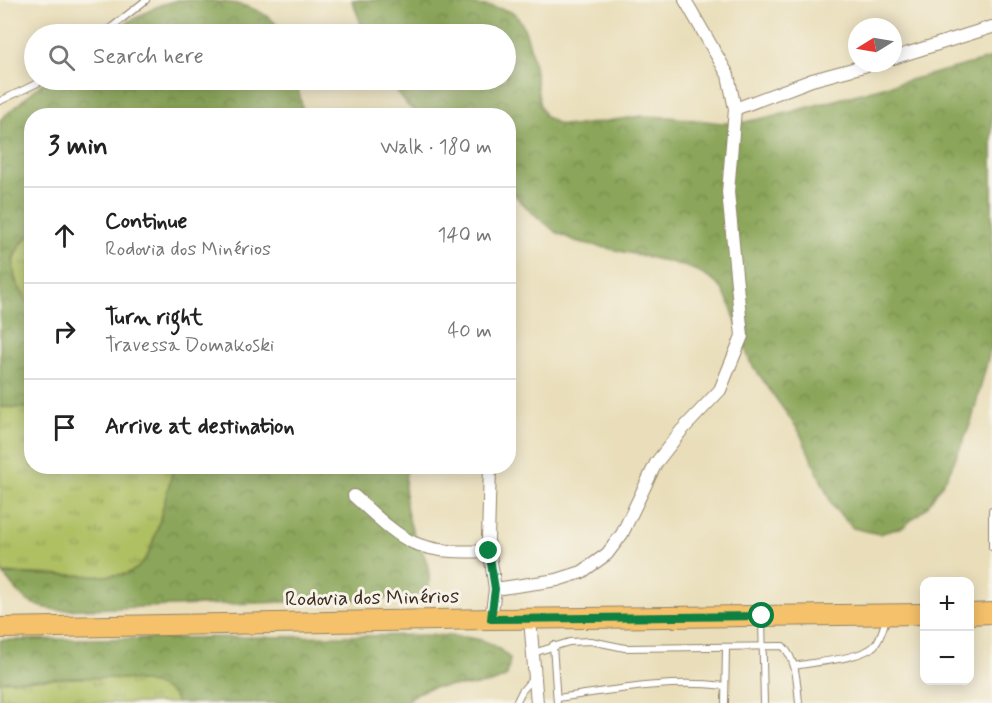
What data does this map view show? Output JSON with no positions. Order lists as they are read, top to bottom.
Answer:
{
  "streets": {
    "main road": ["Rodovia dos Minérios"]
  },
  "north": "left",
  "page": {
    "search": "Search here",
    "heading": ["3 min", "Walk · 180 m"],
    "list": [
      ["Continue", "Rodovia dos Minérios", "140 m"],
      ["Turn right", "Travessa Domakoski", "40 m"],
      "Arrive at destination"
    ],
    "map_buttons": ["+", "−"]
  }
}
